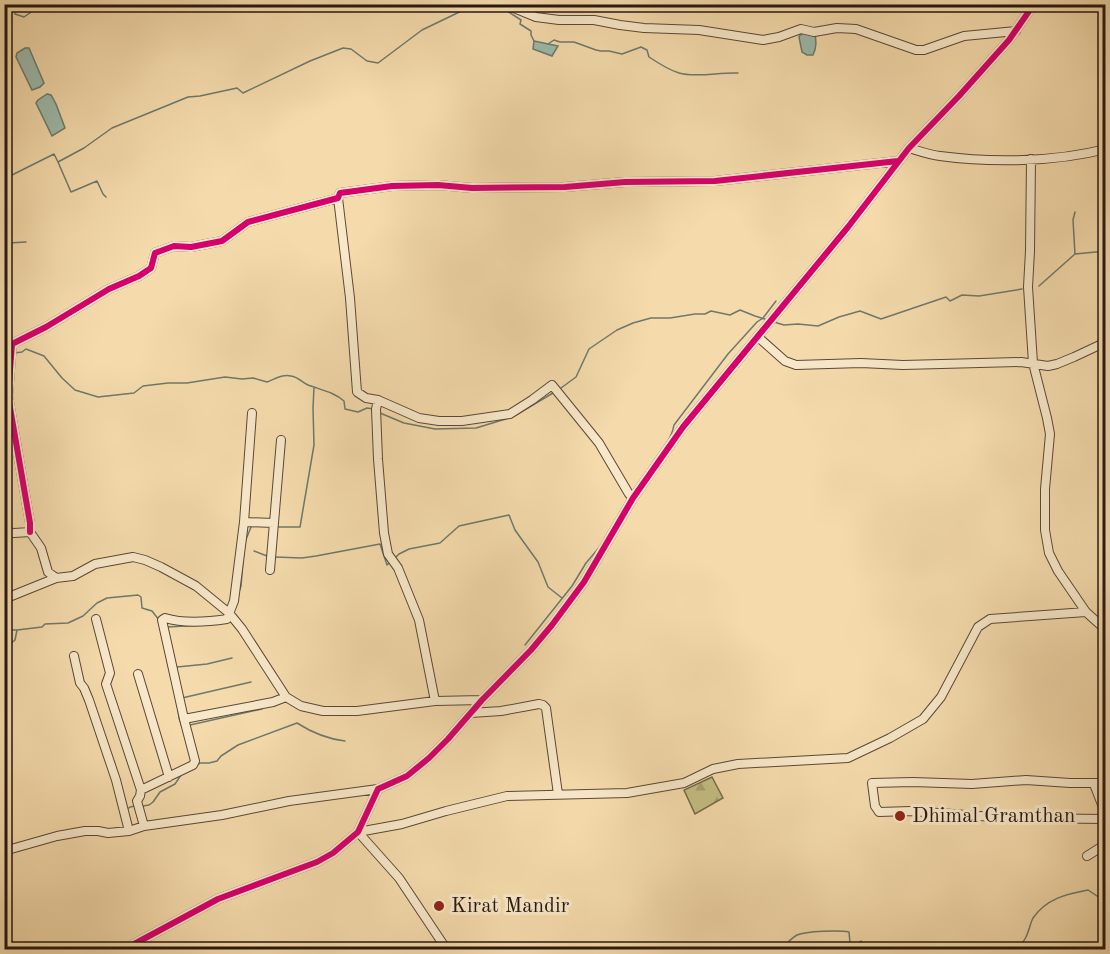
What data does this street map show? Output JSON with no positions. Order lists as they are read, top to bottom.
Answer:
{
  "places": ["Dhimal Gramthan", "Kirat Mandir"]
}
